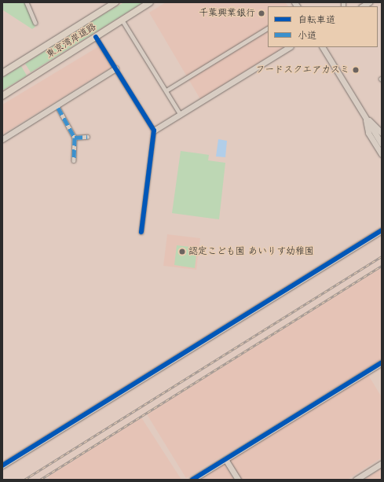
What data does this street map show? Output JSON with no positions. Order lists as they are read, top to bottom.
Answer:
{
  "streets": {
    "highway": ["東京湾岸道路"]
  },
  "places": ["千葉興業銀行", "フードスクエアカスミ", "認定こども園 あいりす幼稚園"],
  "legend": ["自転車道", "小道"]
}
